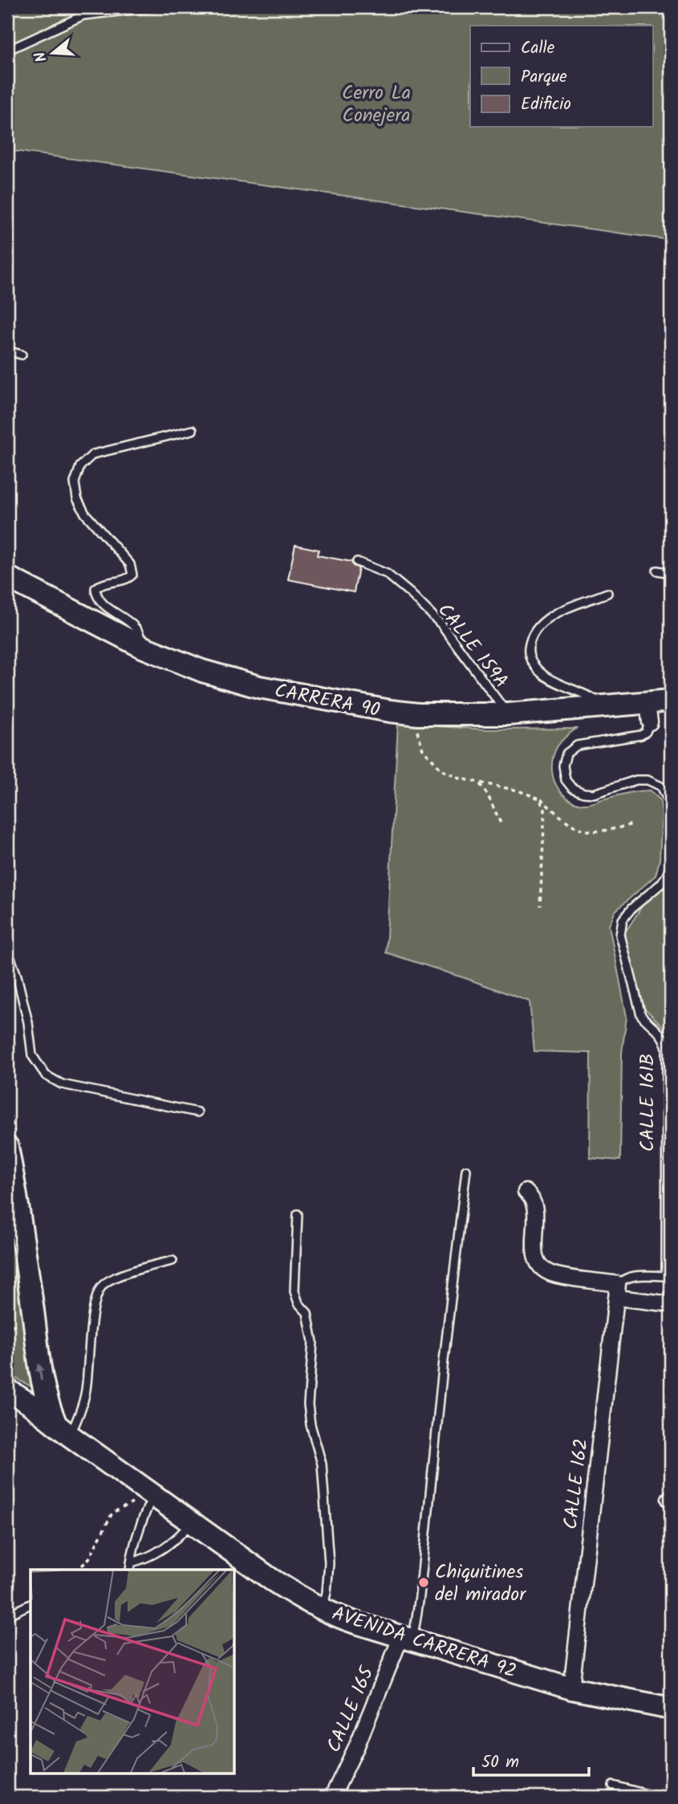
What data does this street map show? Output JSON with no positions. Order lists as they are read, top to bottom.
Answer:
{
  "streets": {
    "main road": ["CARRERA 90", "AVENIDA CARRERA 92"],
    "street": ["CALLE 162", "CALLE 165"],
    "lane": ["CALLE 159A", "CALLE 161B"]
  },
  "crossings": [
    ["CALLE 159A", "CARRERA 90"],
    ["CARRERA 90", "CALLE 161B"],
    ["CALLE 161B", "CALLE 162"],
    ["CALLE 162", "AVENIDA CARRERA 92"],
    ["AVENIDA CARRERA 92", "CALLE 165"]
  ],
  "parks": ["Cerro La Conejera"],
  "places": ["Chiquitines del mirador"],
  "legend": ["Calle", "Parque", "Edificio"],
  "scale_bar": "50 m",
  "north": "left"
}
